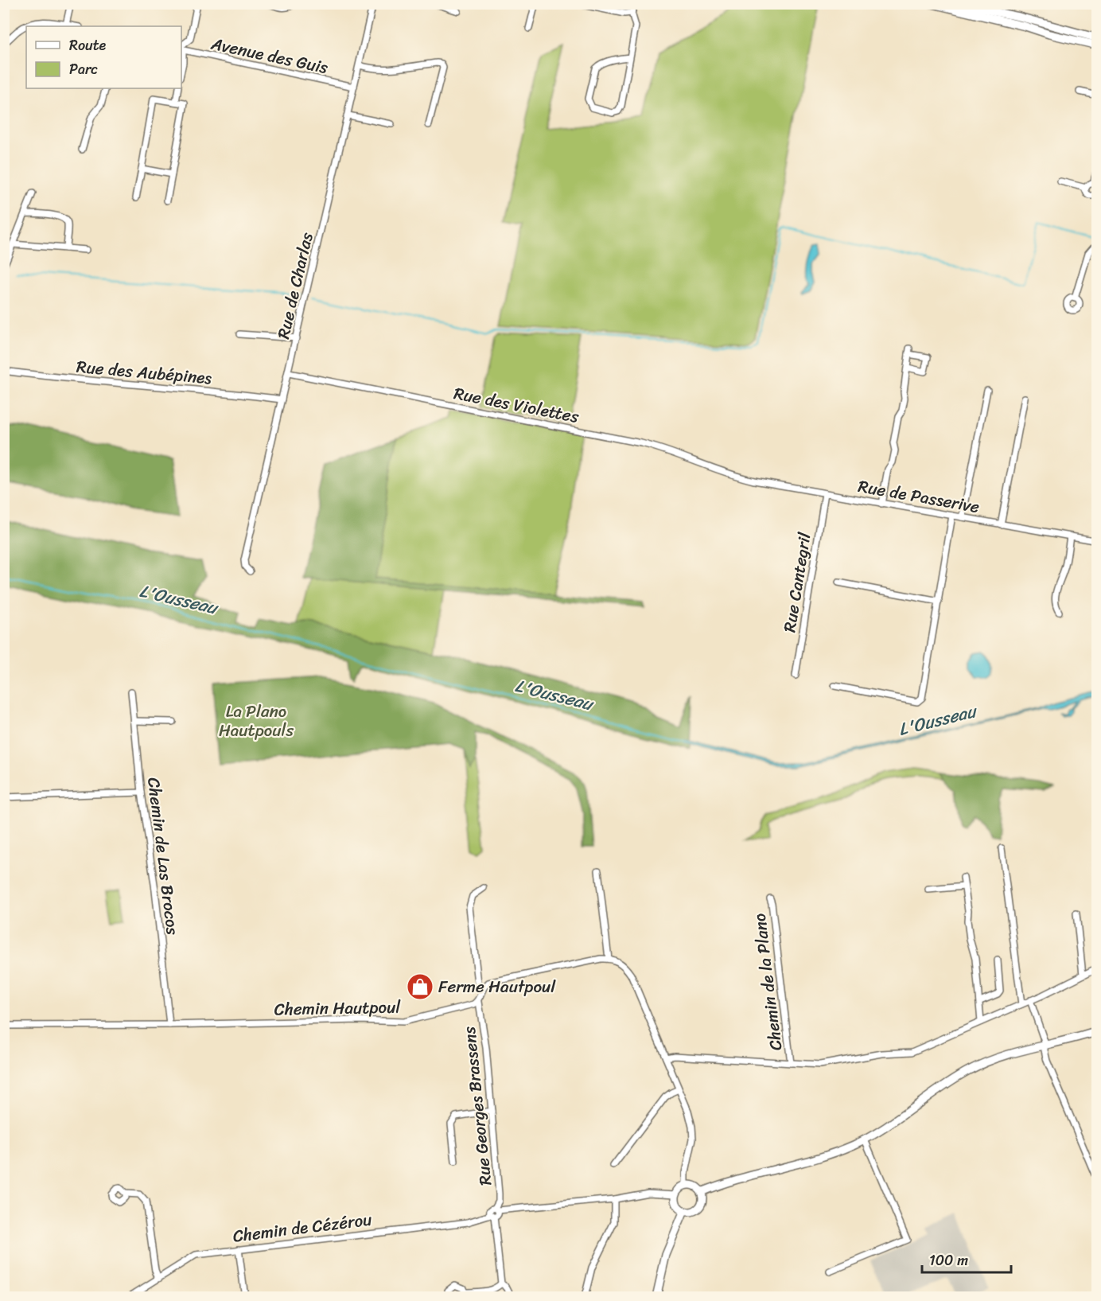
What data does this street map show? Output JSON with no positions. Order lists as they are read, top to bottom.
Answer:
{
  "streets": {
    "street": [
      "Avenue des Guis",
      "Rue de Charlas",
      "Rue des Aubépines",
      "Rue des Violettes",
      "Rue de Passerive",
      "Rue Cantegril",
      "Chemin de Las Brocos",
      "Chemin de la Plano",
      "Chemin Hautpoul",
      "Rue Georges Brassens",
      "Chemin de Cézérou"
    ]
  },
  "crossings": [
    ["Avenue des Guis", "Rue de Charlas"],
    ["Rue de Charlas", "Rue des Aubépines"],
    ["Rue de Charlas", "Rue des Violettes"],
    ["Rue des Violettes", "Rue de Passerive"],
    ["Rue de Passerive", "Rue Cantegril"],
    ["Chemin de Las Brocos", "Chemin Hautpoul"],
    ["Chemin Hautpoul", "Rue Georges Brassens"],
    ["Rue Georges Brassens", "Chemin de Cézérou"]
  ],
  "water": ["L'Ousseau"],
  "parks": ["La Plano Hautpouls"],
  "places": {
    "shop": ["Ferme Hautpoul"]
  },
  "legend": ["Route", "Parc"],
  "scale_bar": "100 m"
}
